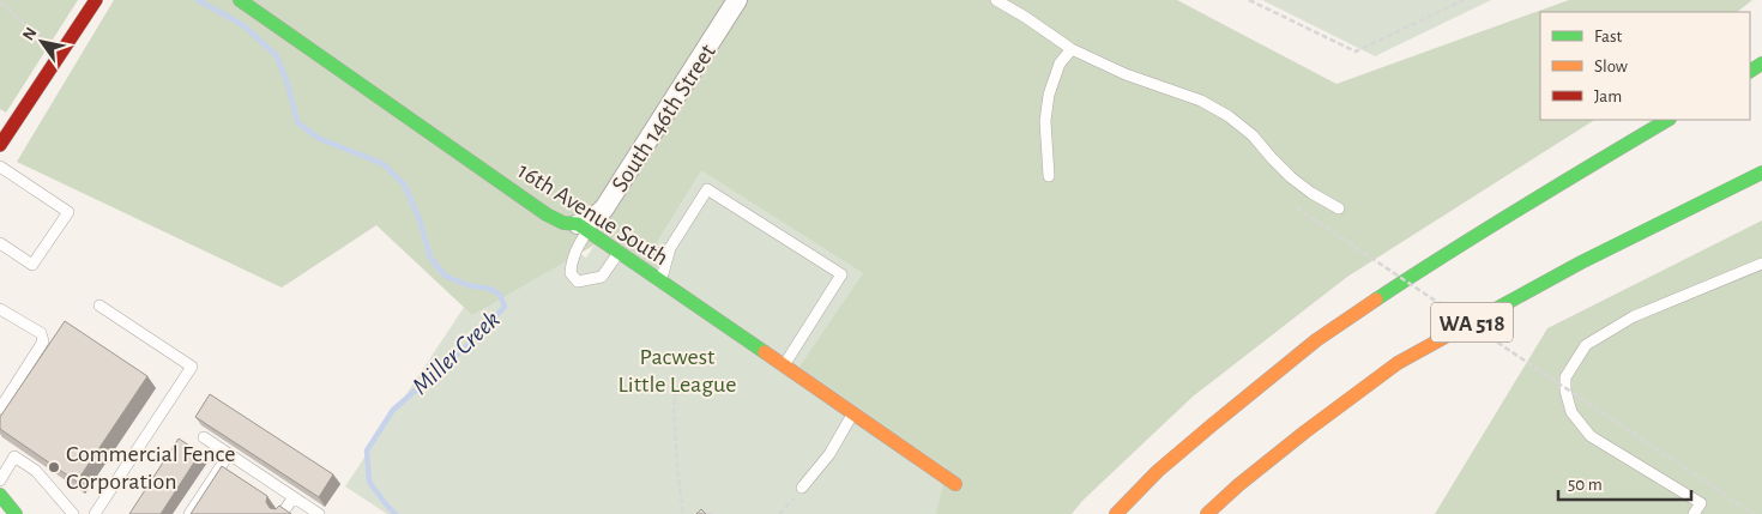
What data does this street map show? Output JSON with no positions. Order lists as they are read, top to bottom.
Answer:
{
  "streets": {
    "main road": ["16th Avenue South", "WA 518"],
    "street": ["South 146th Street"]
  },
  "crossings": [
    ["South 146th Street", "16th Avenue South"]
  ],
  "water": ["Miller Creek"],
  "parks": ["Pacwest Little League"],
  "places": ["Commercial Fence Corporation"],
  "legend": ["Fast", "Slow", "Jam"],
  "scale_bar": "50 m",
  "north": "top left"
}
